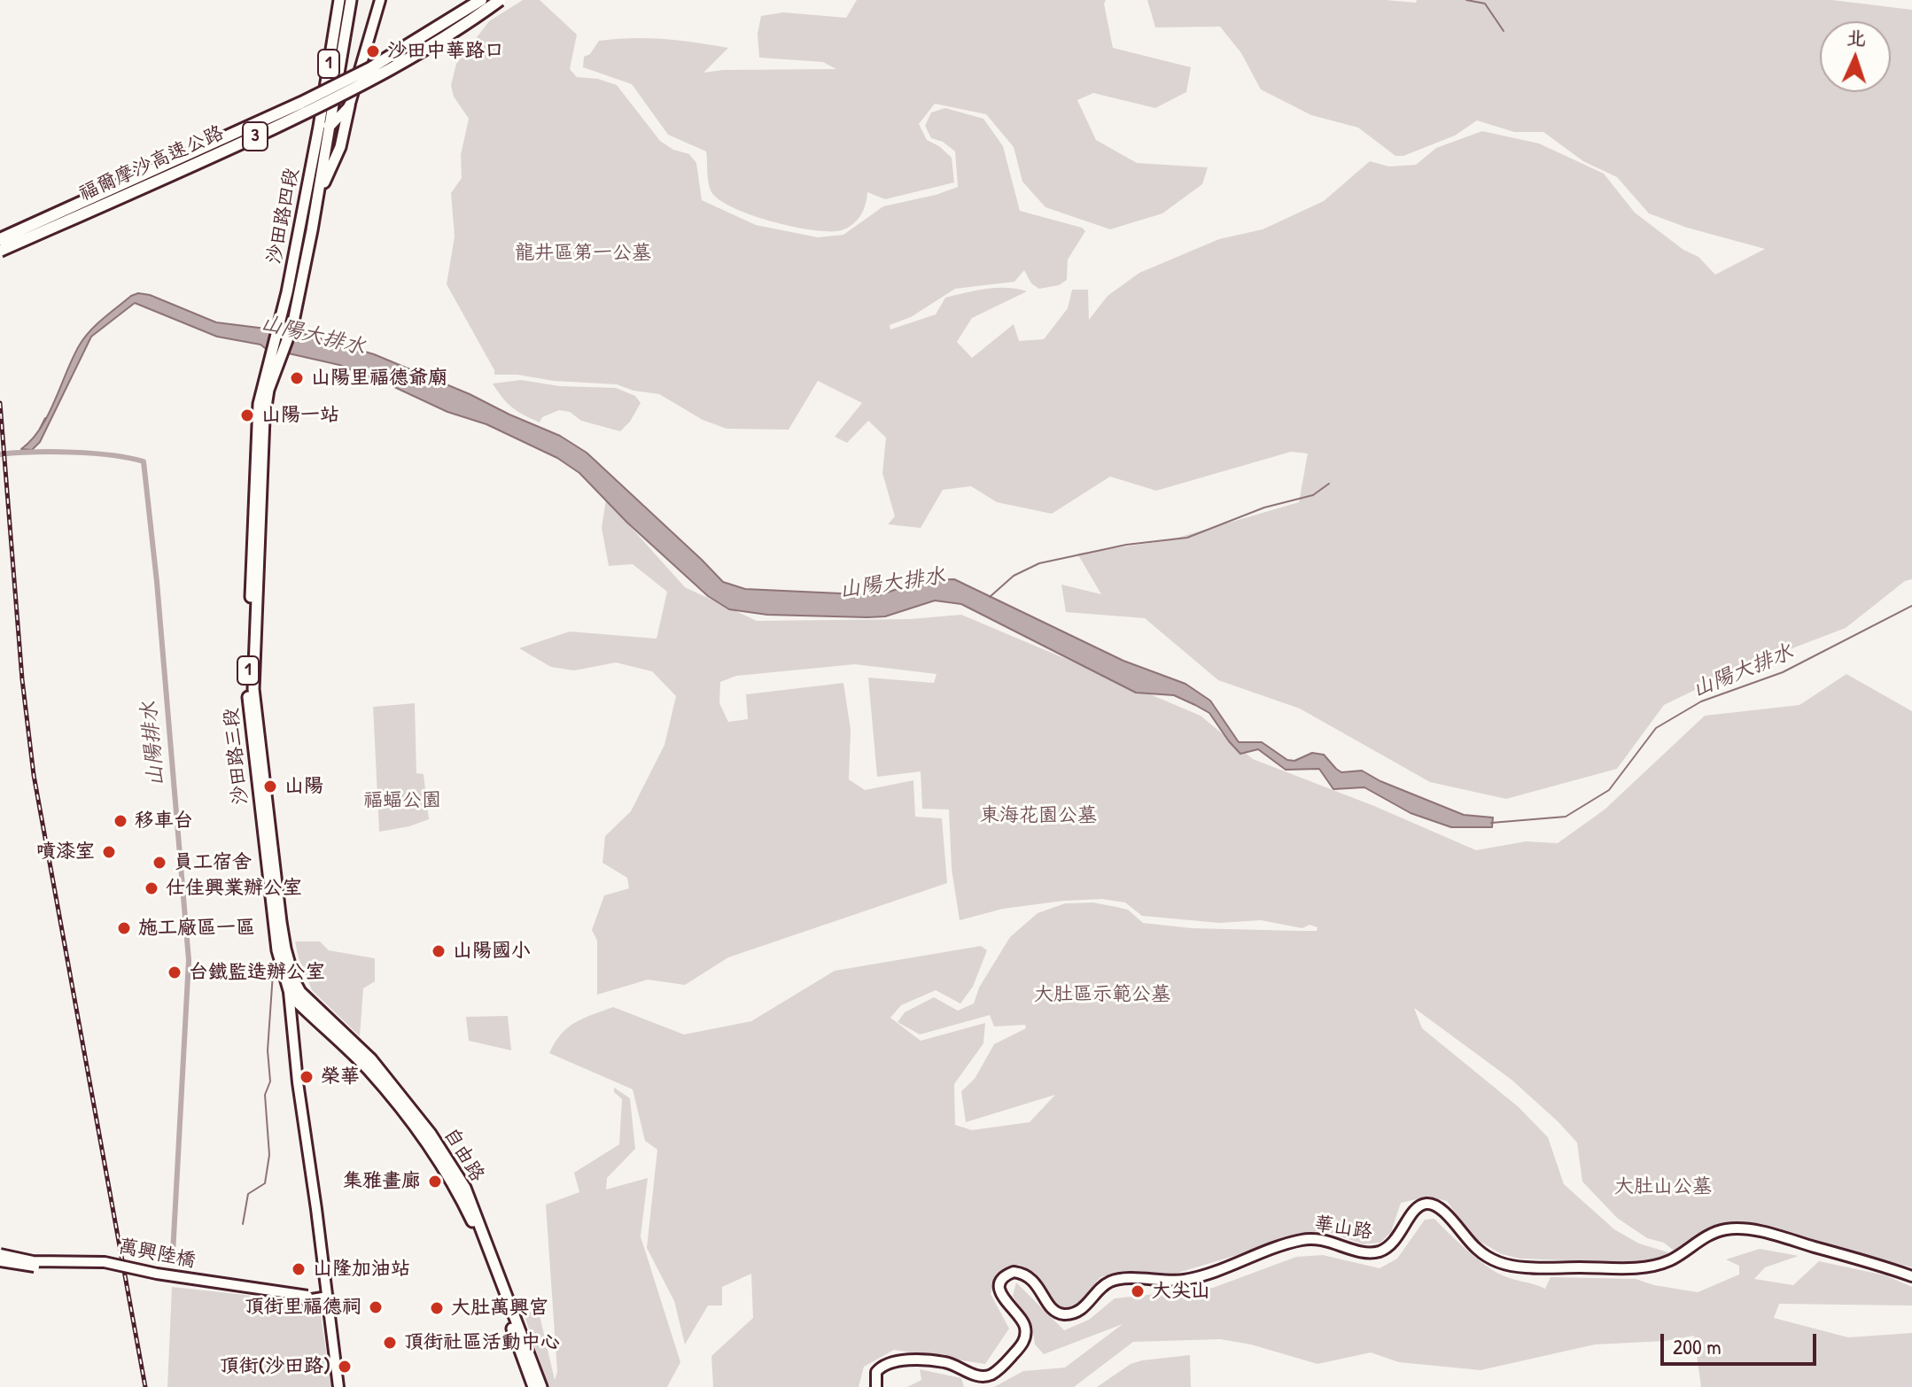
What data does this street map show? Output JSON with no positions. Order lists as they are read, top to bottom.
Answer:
{
  "streets": {
    "highway": ["3", "福爾摩沙高速公路"],
    "main road": [
      "1",
      "沙田路四段",
      "沙田路三段",
      "自由路"
    ],
    "street": ["華山路", "萬興陸橋"]
  },
  "crossings": [
    ["1", "沙田路四段"],
    ["沙田路四段", "沙田路三段"],
    ["沙田路三段", "自由路"]
  ],
  "water": ["山陽大排水", "山陽排水"],
  "parks": [
    "龍井區第一公墓",
    "福蝠公園",
    "東海花園公墓",
    "大肚區示範公墓",
    "大肚山公墓"
  ],
  "places": [
    "沙田中華路口",
    "山陽里福德爺廟",
    "山陽一站",
    "山陽",
    "移車台",
    "噴漆室",
    "員工宿舍",
    "仕佳興業辦公室",
    "施工廠區一區",
    "山陽國小",
    "台鐵監造辦公室",
    "榮華",
    "集雅畫廊",
    "山隆加油站",
    "大尖山",
    "頂街里福德祠",
    "大肚萬興宮",
    "頂街社區活動中心",
    "頂街(沙田路)"
  ],
  "scale_bar": "200 m",
  "north": "top"
}
